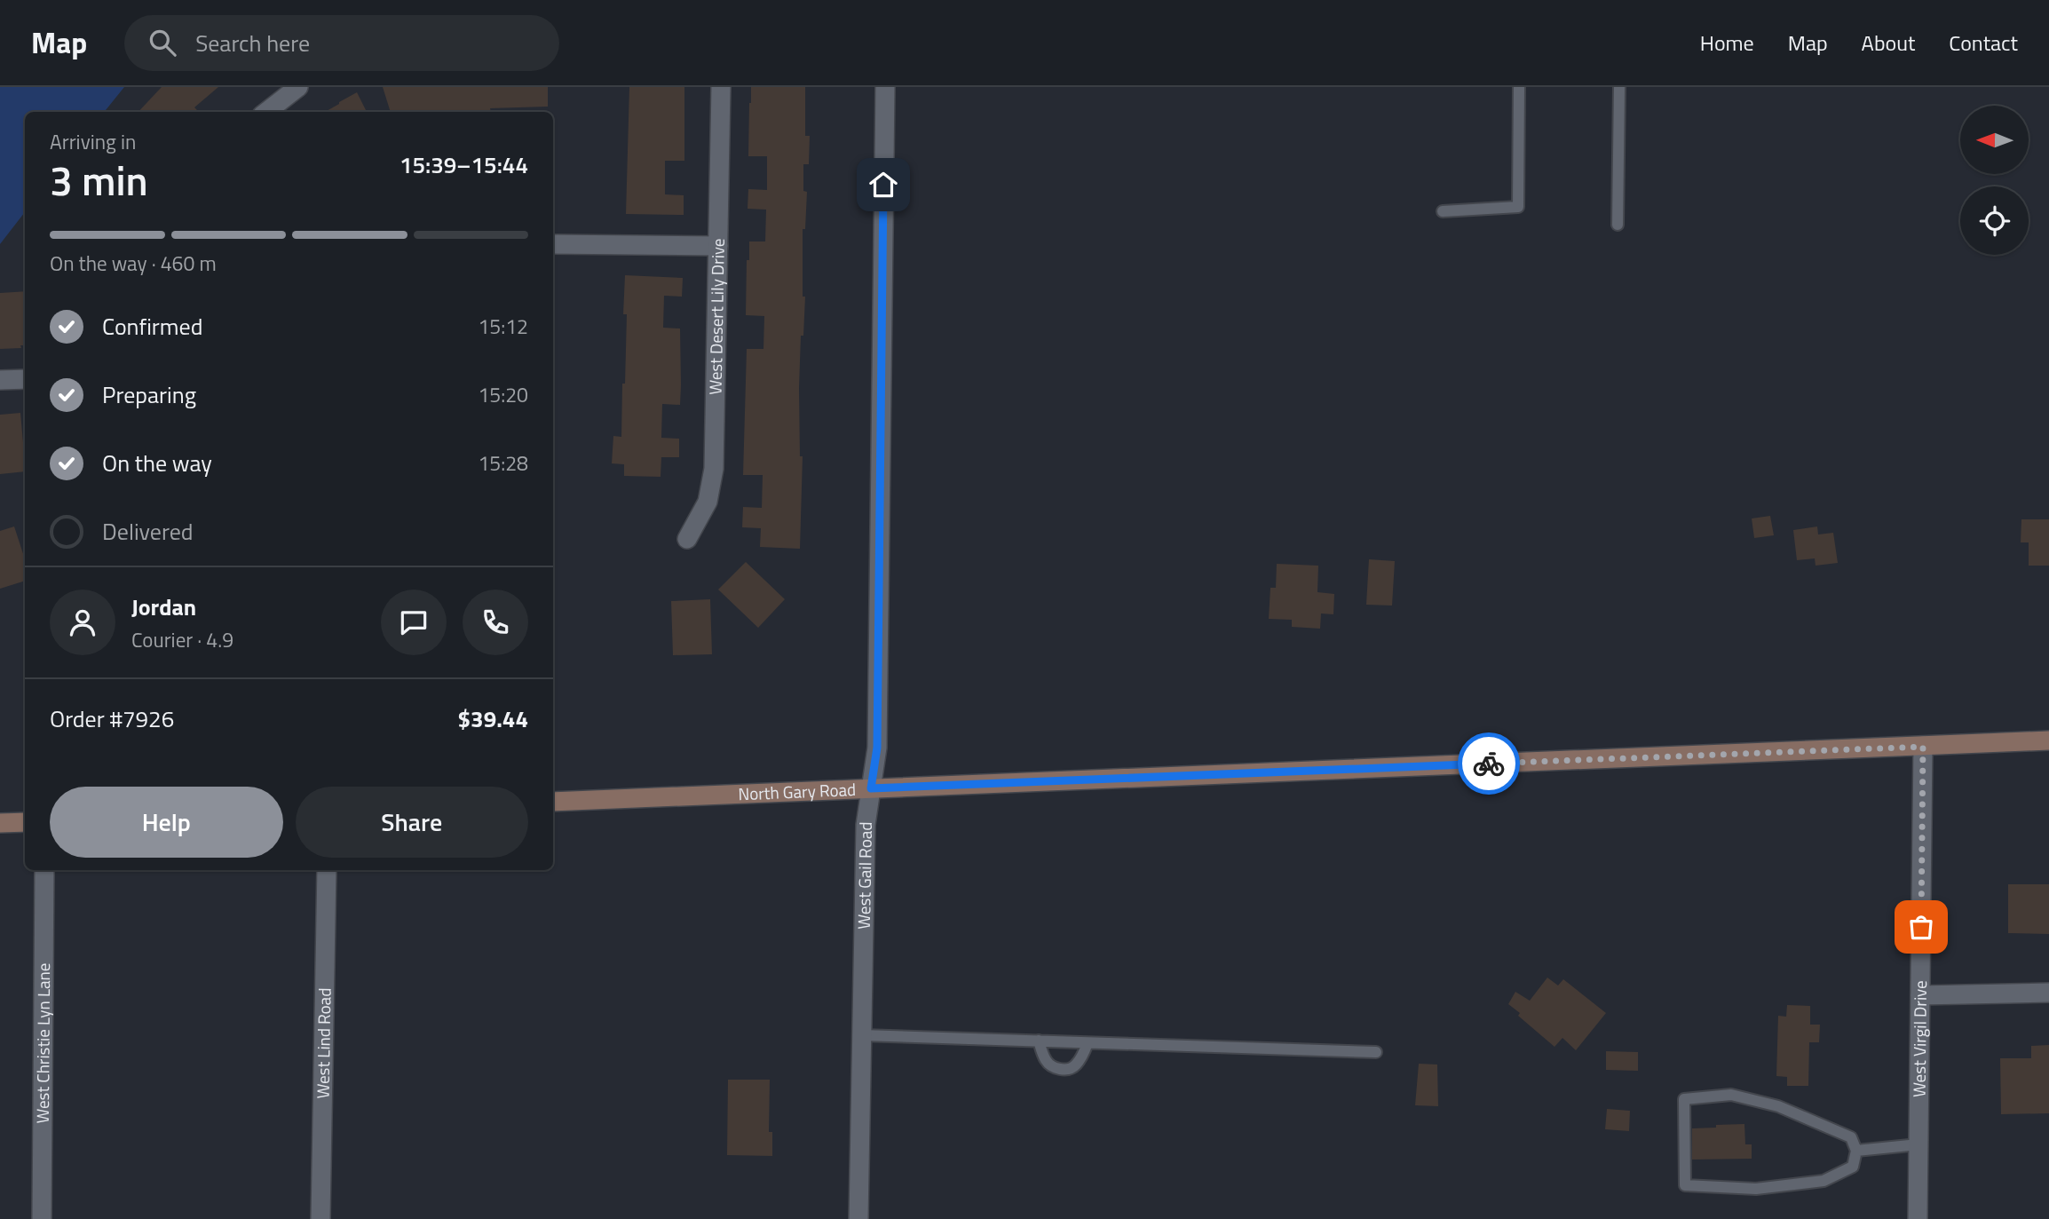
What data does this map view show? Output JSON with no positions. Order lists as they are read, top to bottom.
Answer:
{
  "streets": {
    "street": [
      "West Desert Lily Drive",
      "North Gary Road",
      "West Gail Road",
      "West Virgil Drive",
      "West Christie Lyn Lane",
      "West Lind Road"
    ]
  },
  "crossings": [
    ["North Gary Road", "West Gail Road"],
    ["North Gary Road", "West Virgil Drive"]
  ],
  "north": "left",
  "page": {
    "header": "Map",
    "search": "Search here",
    "nav": [
      "Home",
      "Map",
      "About",
      "Contact"
    ],
    "heading": ["3 min", "Arriving in", "15:39–15:44"],
    "panel": [
      "Jordan",
      "Courier · 4.9",
      "Order #7926",
      "$39.44"
    ],
    "bar": "On the way · 460 m",
    "list": [
      ["Confirmed", "15:12"],
      ["Preparing", "15:20"],
      ["On the way", "15:28"],
      "Delivered"
    ],
    "buttons": ["Help", "Share"]
  }
}
